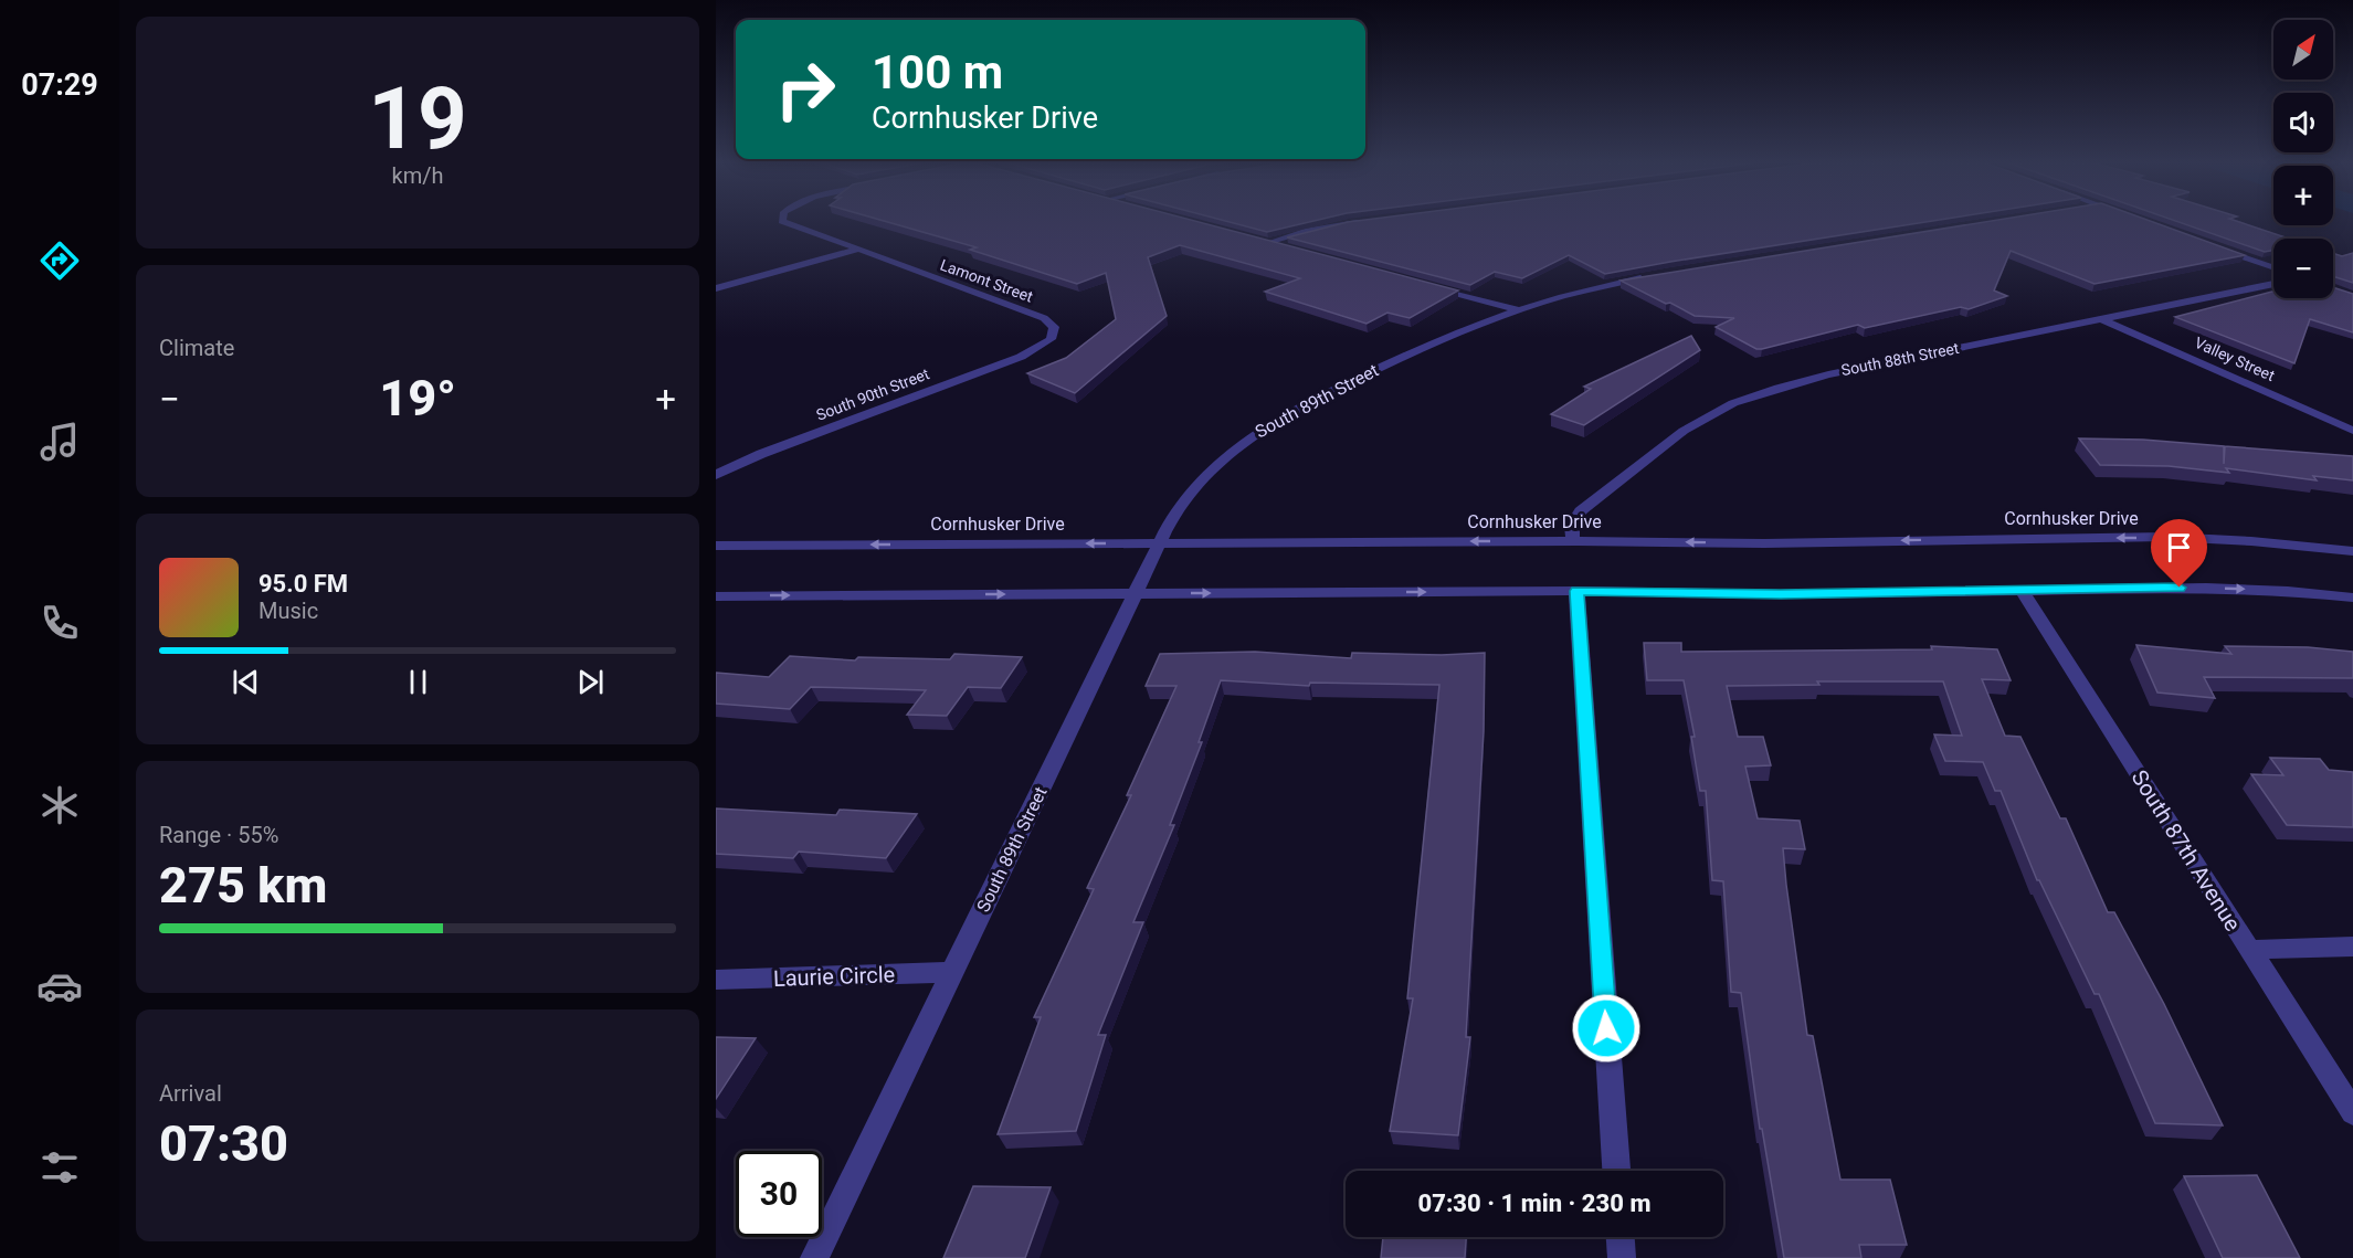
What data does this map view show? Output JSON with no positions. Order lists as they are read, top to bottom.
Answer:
{
  "streets": {
    "street": [
      "Lamont Street",
      "South 88th Street",
      "Valley Street",
      "South 90th Street",
      "South 89th Street",
      "Cornhusker Drive",
      "South 87th Avenue",
      "Laurie Circle"
    ]
  },
  "crossings": [
    ["Lamont Street", "South 90th Street"],
    ["South 88th Street", "Valley Street"],
    ["South 88th Street", "Cornhusker Drive"],
    ["South 89th Street", "Cornhusker Drive"],
    ["South 89th Street", "Laurie Circle"]
  ],
  "north": "top right",
  "page": {
    "tabs": "07:29",
    "tile": [
      ["19", "km/h"],
      "Climate",
      ["Range · 55%", "275 km"],
      ["Arrival", "07:30"]
    ],
    "map_buttons": ["+", "−"],
    "turn": ["100 m", "Cornhusker Drive"],
    "heat": ["−", "19°", "+"],
    "song": ["95.0 FM", "Music"],
    "limit": "30",
    "trip": "07:30 · 1 min · 230 m"
  }
}
